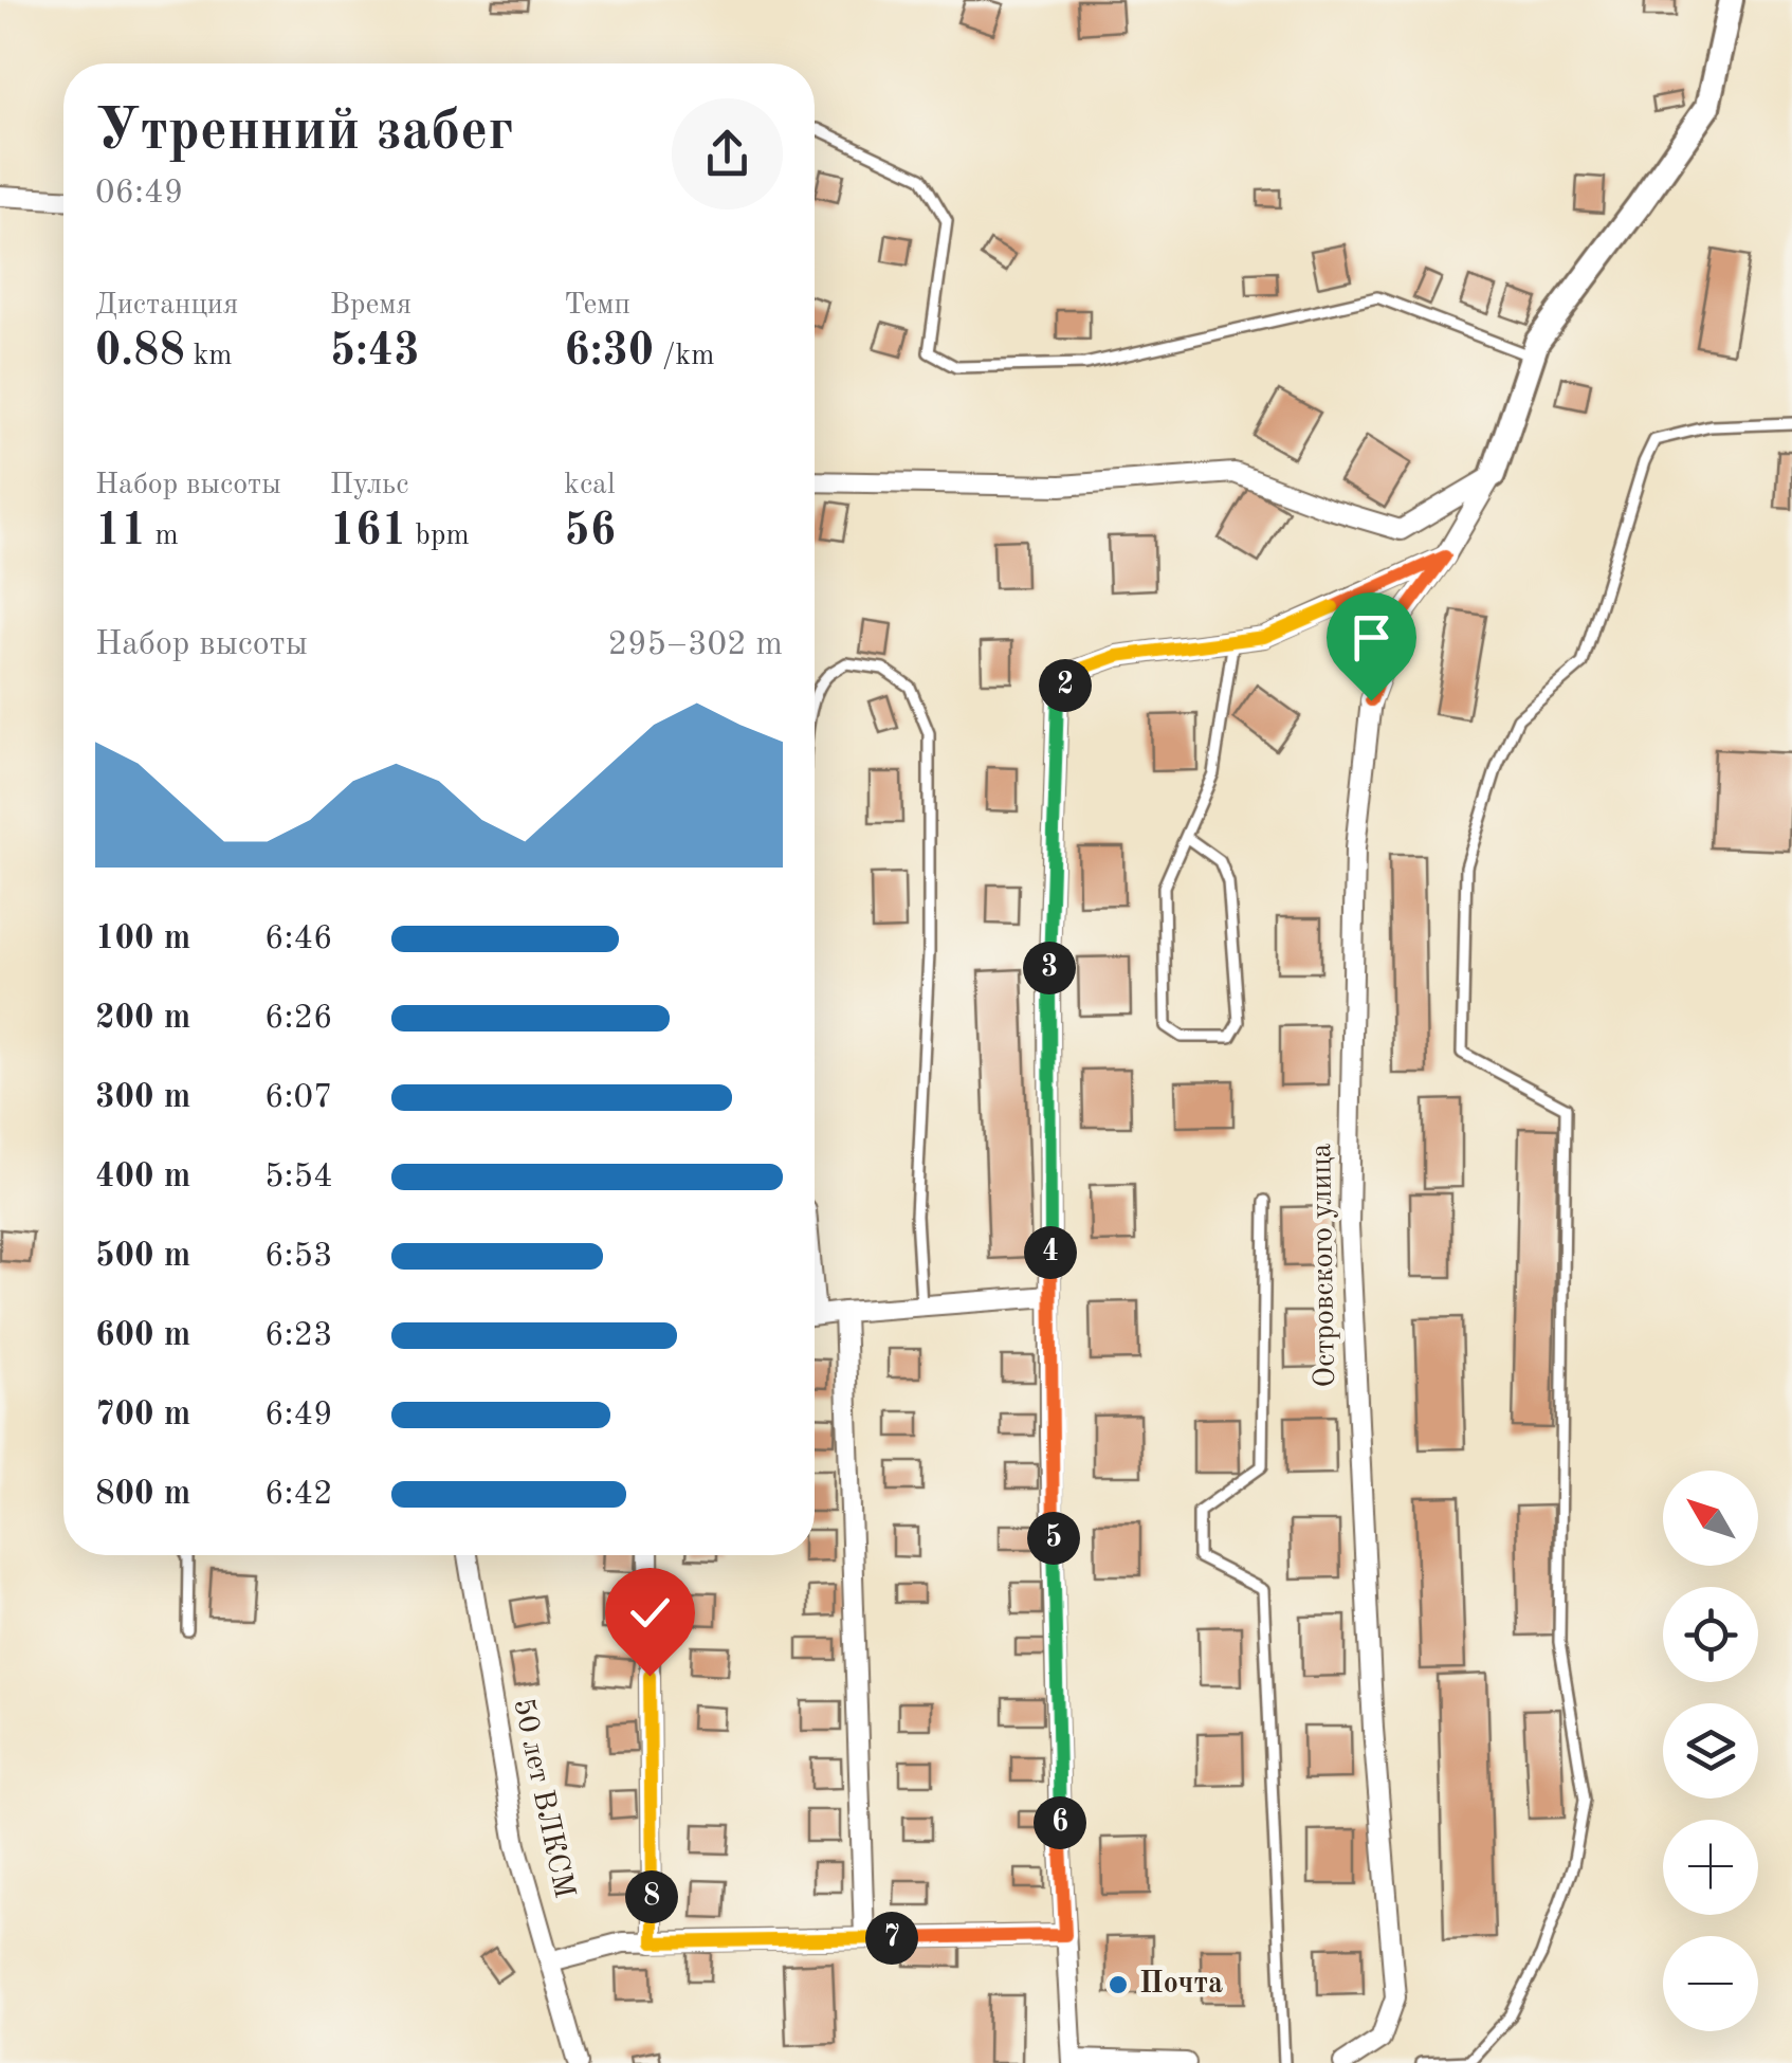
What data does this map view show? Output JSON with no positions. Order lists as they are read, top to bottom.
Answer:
{
  "streets": {
    "street": ["Островского улица", "50 лет ВЛКСМ"]
  },
  "places": ["Почта"],
  "north": "top left",
  "page": {
    "heading": ["Утренний забег", "06:49"],
    "stats": [
      ["Дистанция", "0.88 km"],
      ["Время", "5:43"],
      ["Темп", "6:30 /km"],
      ["Набор высоты", "11 m"],
      ["Пульс", "161 bpm"],
      ["kcal", "56"]
    ],
    "chart": ["Набор высоты", "295–302 m"],
    "pins": [
      "2",
      "3",
      "4",
      "5",
      "6",
      "8",
      "7"
    ],
    "list": [
      {
        "name": "100 m",
        "note": "6:46"
      },
      {
        "name": "200 m",
        "note": "6:26"
      },
      {
        "name": "300 m",
        "note": "6:07"
      },
      {
        "name": "400 m",
        "note": "5:54"
      },
      {
        "name": "500 m",
        "note": "6:53"
      },
      {
        "name": "600 m",
        "note": "6:23"
      },
      {
        "name": "700 m",
        "note": "6:49"
      },
      {
        "name": "800 m",
        "note": "6:42"
      }
    ],
    "map_buttons": ["+", "−"]
  }
}
